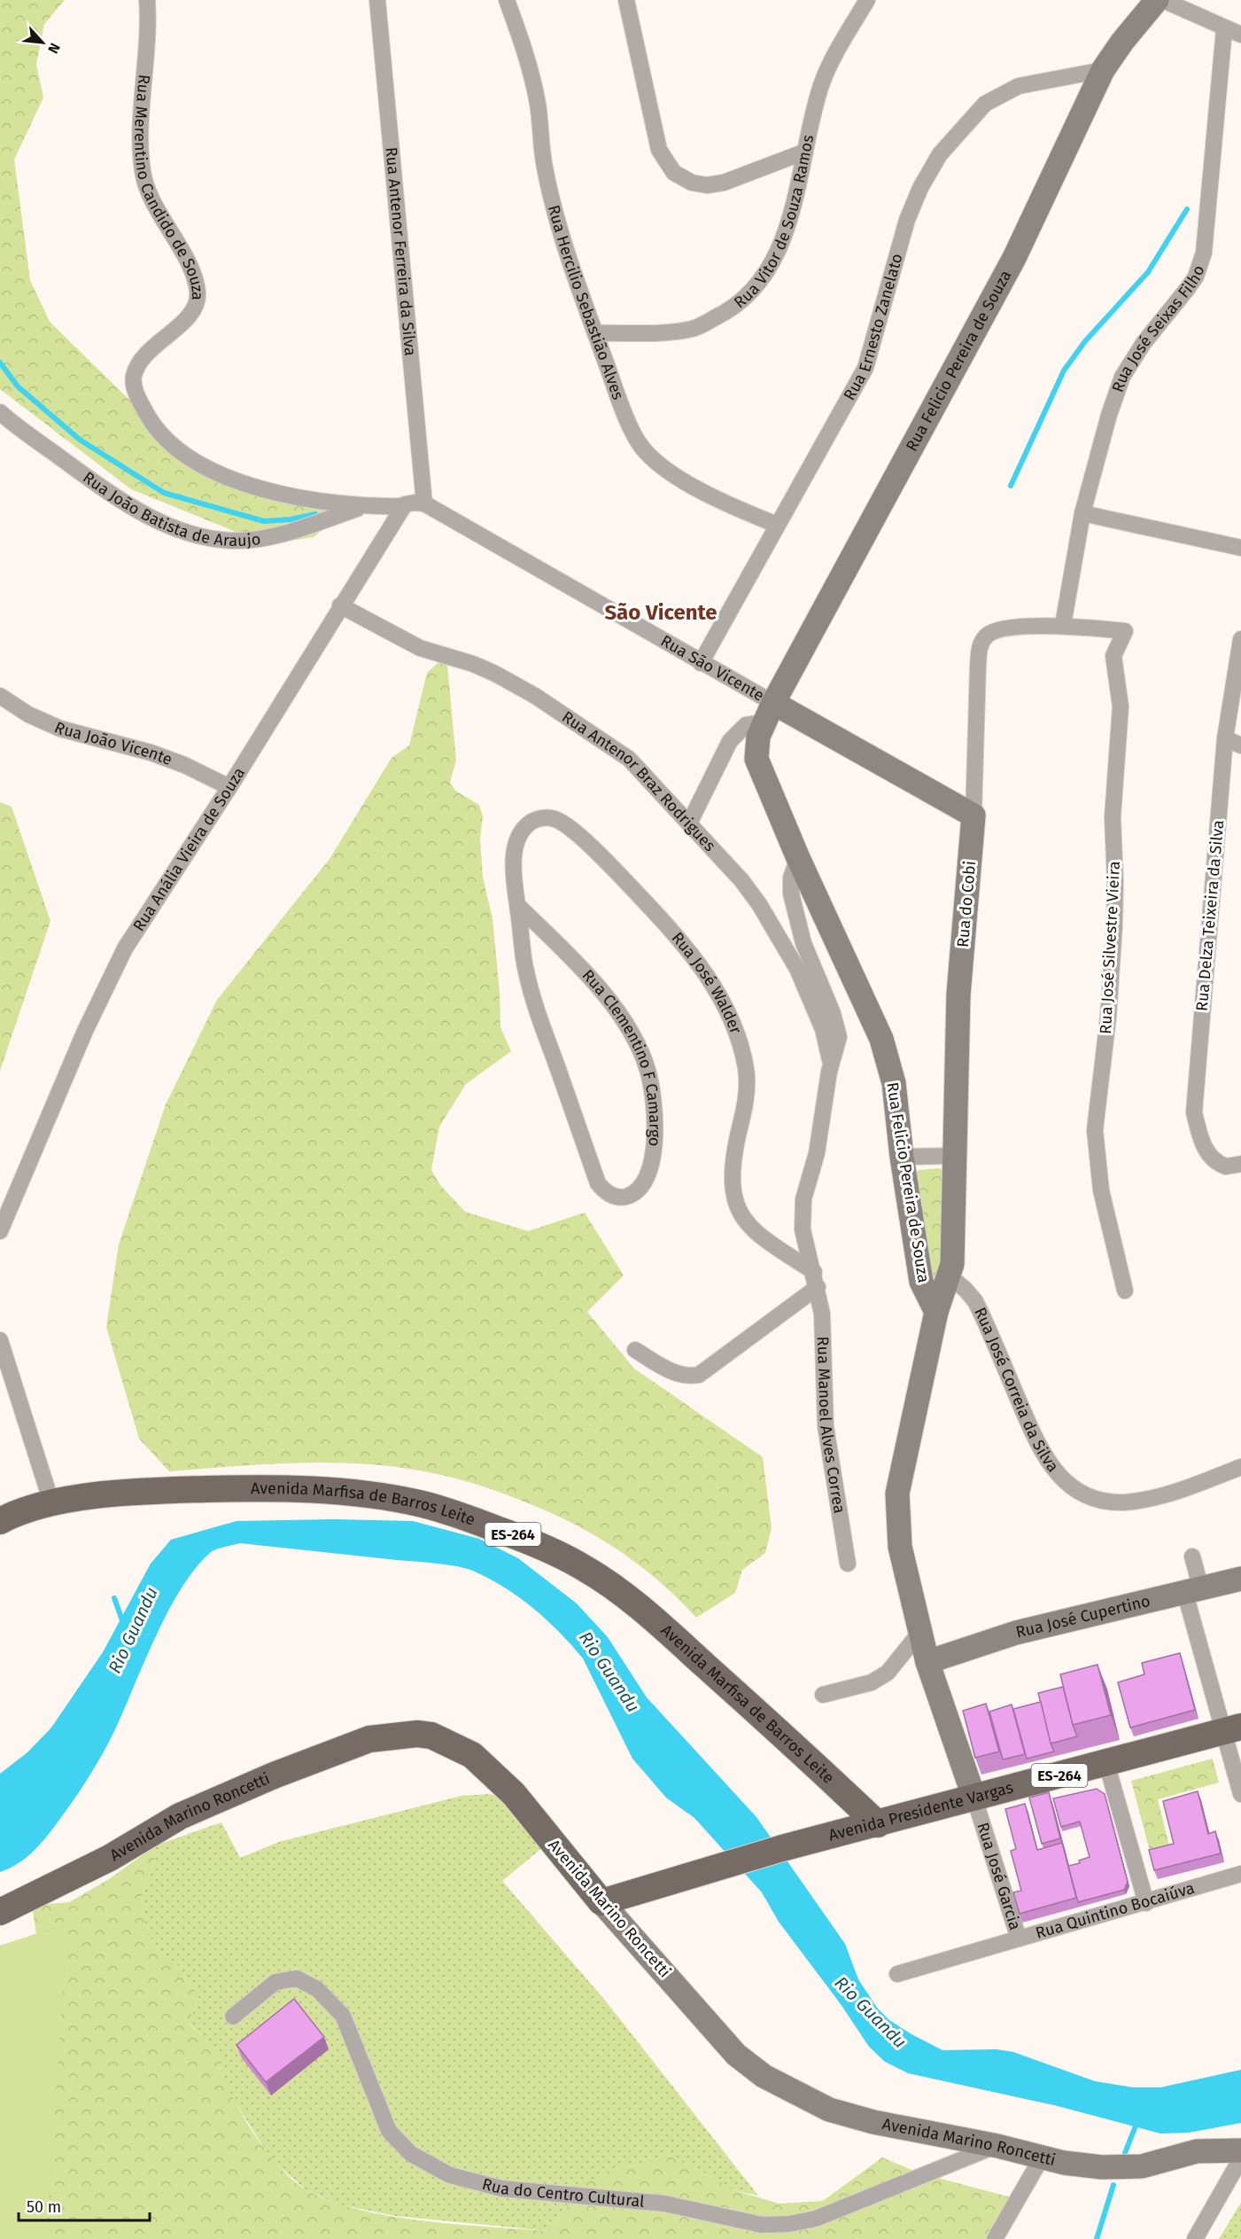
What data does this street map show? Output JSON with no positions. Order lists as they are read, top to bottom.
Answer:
{
  "streets": {
    "main road": [
      "Rua Felicio Pereira de Souza",
      "Rua São Vicente",
      "Rua do Cobi",
      "Avenida Marfisa de Barros Leite",
      "ES-264",
      "Rua José Cupertino",
      "Avenida Presidente Vargas",
      "Avenida Marino Roncetti",
      "Rua José Garcia"
    ],
    "street": [
      "Rua Merentino Candido de Souza",
      "Rua Vitor de Souza Ramos",
      "Rua Antenor Ferreira da Silva",
      "Rua Hercilio Sebastião Alves",
      "Rua Ernesto Zanelato",
      "Rua José Seixas Filho",
      "Rua João Batista de Araujo",
      "Rua João Vicente",
      "Rua Antenor Braz Rodrigues",
      "Rua Anália Vieira de Souza",
      "Rua Delza Teixeira da Silva",
      "Rua José Silvestre Vieira",
      "Rua José Walder",
      "Rua Clementino F Camargo",
      "Rua José Correia da Silva",
      "Rua Manoel Alves Correa",
      "Rua Quintino Bocaiúva",
      "Rua do Centro Cultural"
    ]
  },
  "crossings": [
    ["Rua Merentino Candido de Souza", "Rua João Batista de Araujo"],
    ["Rua Merentino Candido de Souza", "Rua Anália Vieira de Souza"],
    ["Rua Vitor de Souza Ramos", "Rua Hercilio Sebastião Alves"],
    ["Rua Antenor Ferreira da Silva", "Rua São Vicente"],
    ["Rua Hercilio Sebastião Alves", "Rua Ernesto Zanelato"],
    ["Rua Ernesto Zanelato", "Rua Felicio Pereira de Souza"],
    ["Rua Ernesto Zanelato", "Rua São Vicente"],
    ["Rua José Seixas Filho", "Rua do Cobi"],
    ["Rua Felicio Pereira de Souza", "Rua São Vicente"],
    ["Rua Felicio Pereira de Souza", "Rua do Cobi"],
    ["Rua Felicio Pereira de Souza", "Rua Manoel Alves Correa"],
    ["Rua São Vicente", "Rua do Cobi"],
    ["Rua João Vicente", "Rua Anália Vieira de Souza"],
    ["Rua Antenor Braz Rodrigues", "Rua Anália Vieira de Souza"],
    ["Rua Antenor Braz Rodrigues", "Rua Manoel Alves Correa"],
    ["Rua do Cobi", "Rua José Silvestre Vieira"],
    ["Rua do Cobi", "Rua José Correia da Silva"],
    ["Rua José Walder", "Rua Clementino F Camargo"],
    ["Rua José Walder", "Rua Manoel Alves Correa"],
    ["Avenida Marfisa de Barros Leite", "Avenida Presidente Vargas"],
    ["Rua José Cupertino", "Rua José Garcia"],
    ["Avenida Presidente Vargas", "Avenida Marino Roncetti"],
    ["Avenida Presidente Vargas", "Rua José Garcia"],
    ["Avenida Marino Roncetti", "Rua do Centro Cultural"],
    ["Rua José Garcia", "Rua Quintino Bocaiúva"]
  ],
  "districts": ["São Vicente"],
  "water": ["Rio Guandu"],
  "scale_bar": "50 m",
  "north": "bottom right"
}
